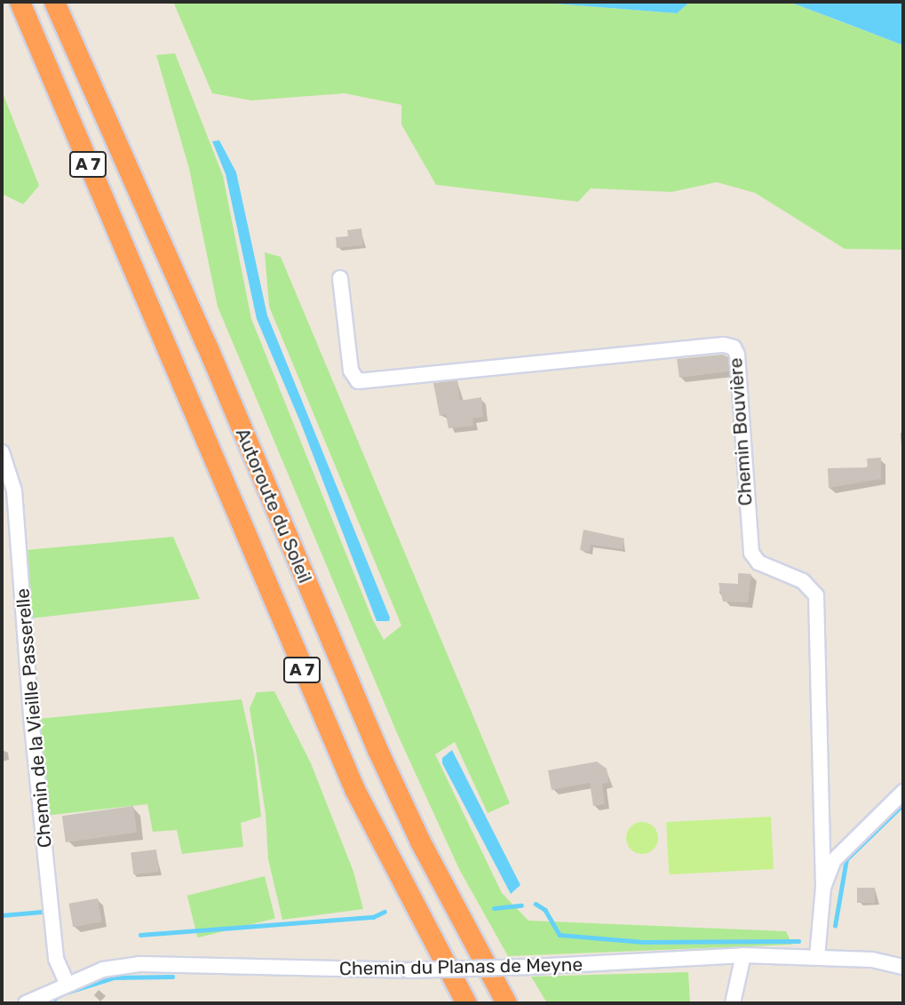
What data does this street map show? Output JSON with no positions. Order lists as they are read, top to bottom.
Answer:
{
  "streets": {
    "highway": ["A 7", "Autoroute du Soleil"],
    "street": ["Chemin Bouvière", "Chemin de la Vieille Passerelle", "Chemin du Planas de Meyne"]
  },
  "crossings": [
    ["Chemin de la Vieille Passerelle", "Chemin du Planas de Meyne"]
  ]
}
